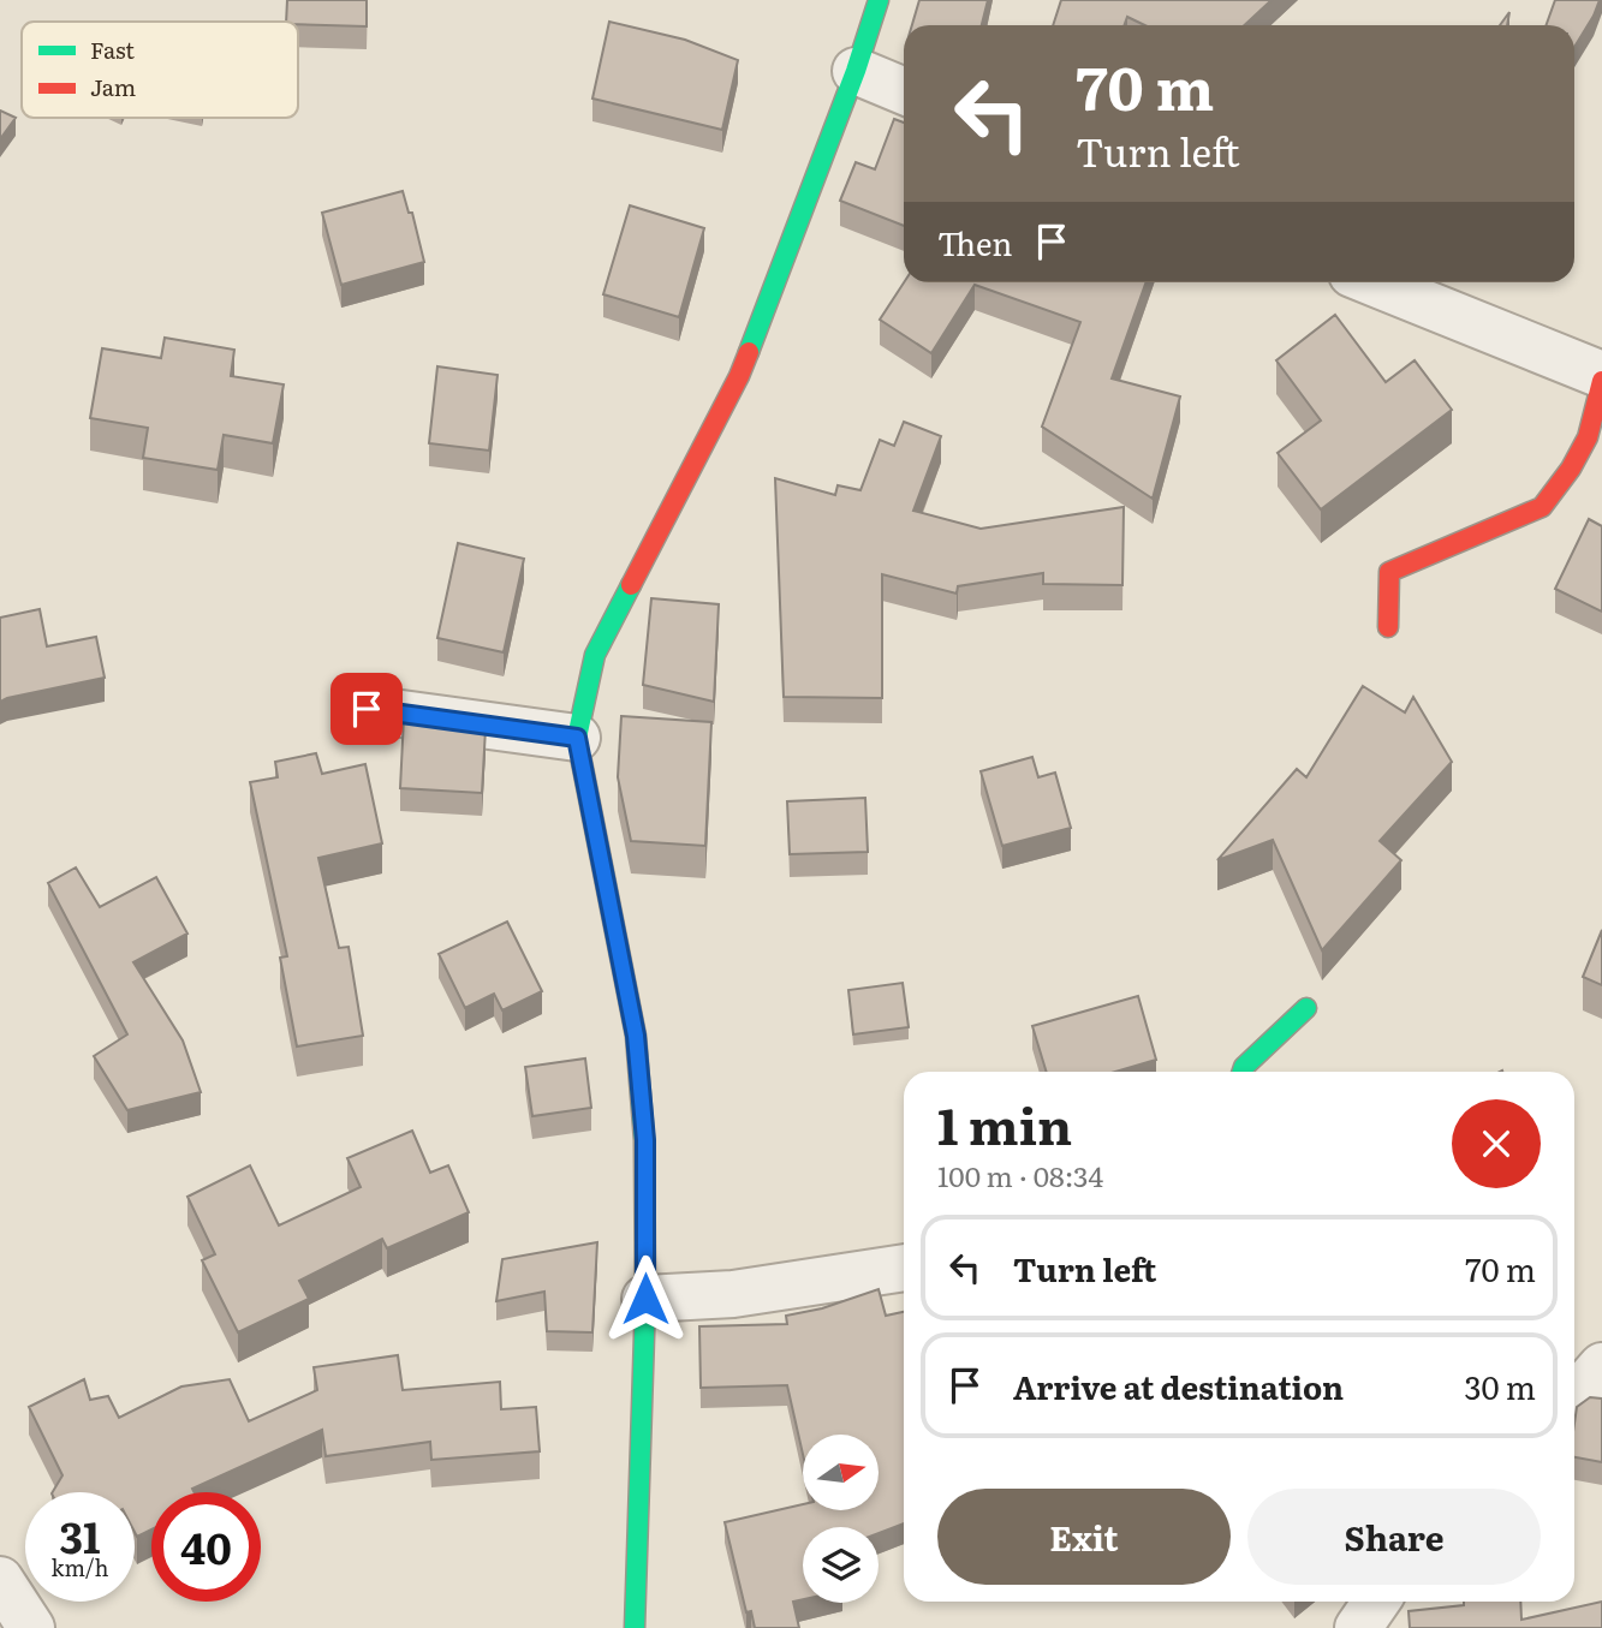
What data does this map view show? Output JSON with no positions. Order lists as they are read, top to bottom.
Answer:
{
  "legend": ["Fast", "Jam"],
  "north": "right",
  "page": {
    "turn": ["70 m", "Turn left"],
    "then": "Then",
    "heading": ["1 min", "100 m · 08:34"],
    "list": [
      {
        "name": "Turn left",
        "value": "70 m"
      },
      {
        "name": "Arrive at destination",
        "value": "30 m"
      }
    ],
    "buttons": ["Exit", "Share"],
    "speed": "31 km/h",
    "limit": "40"
  }
}
